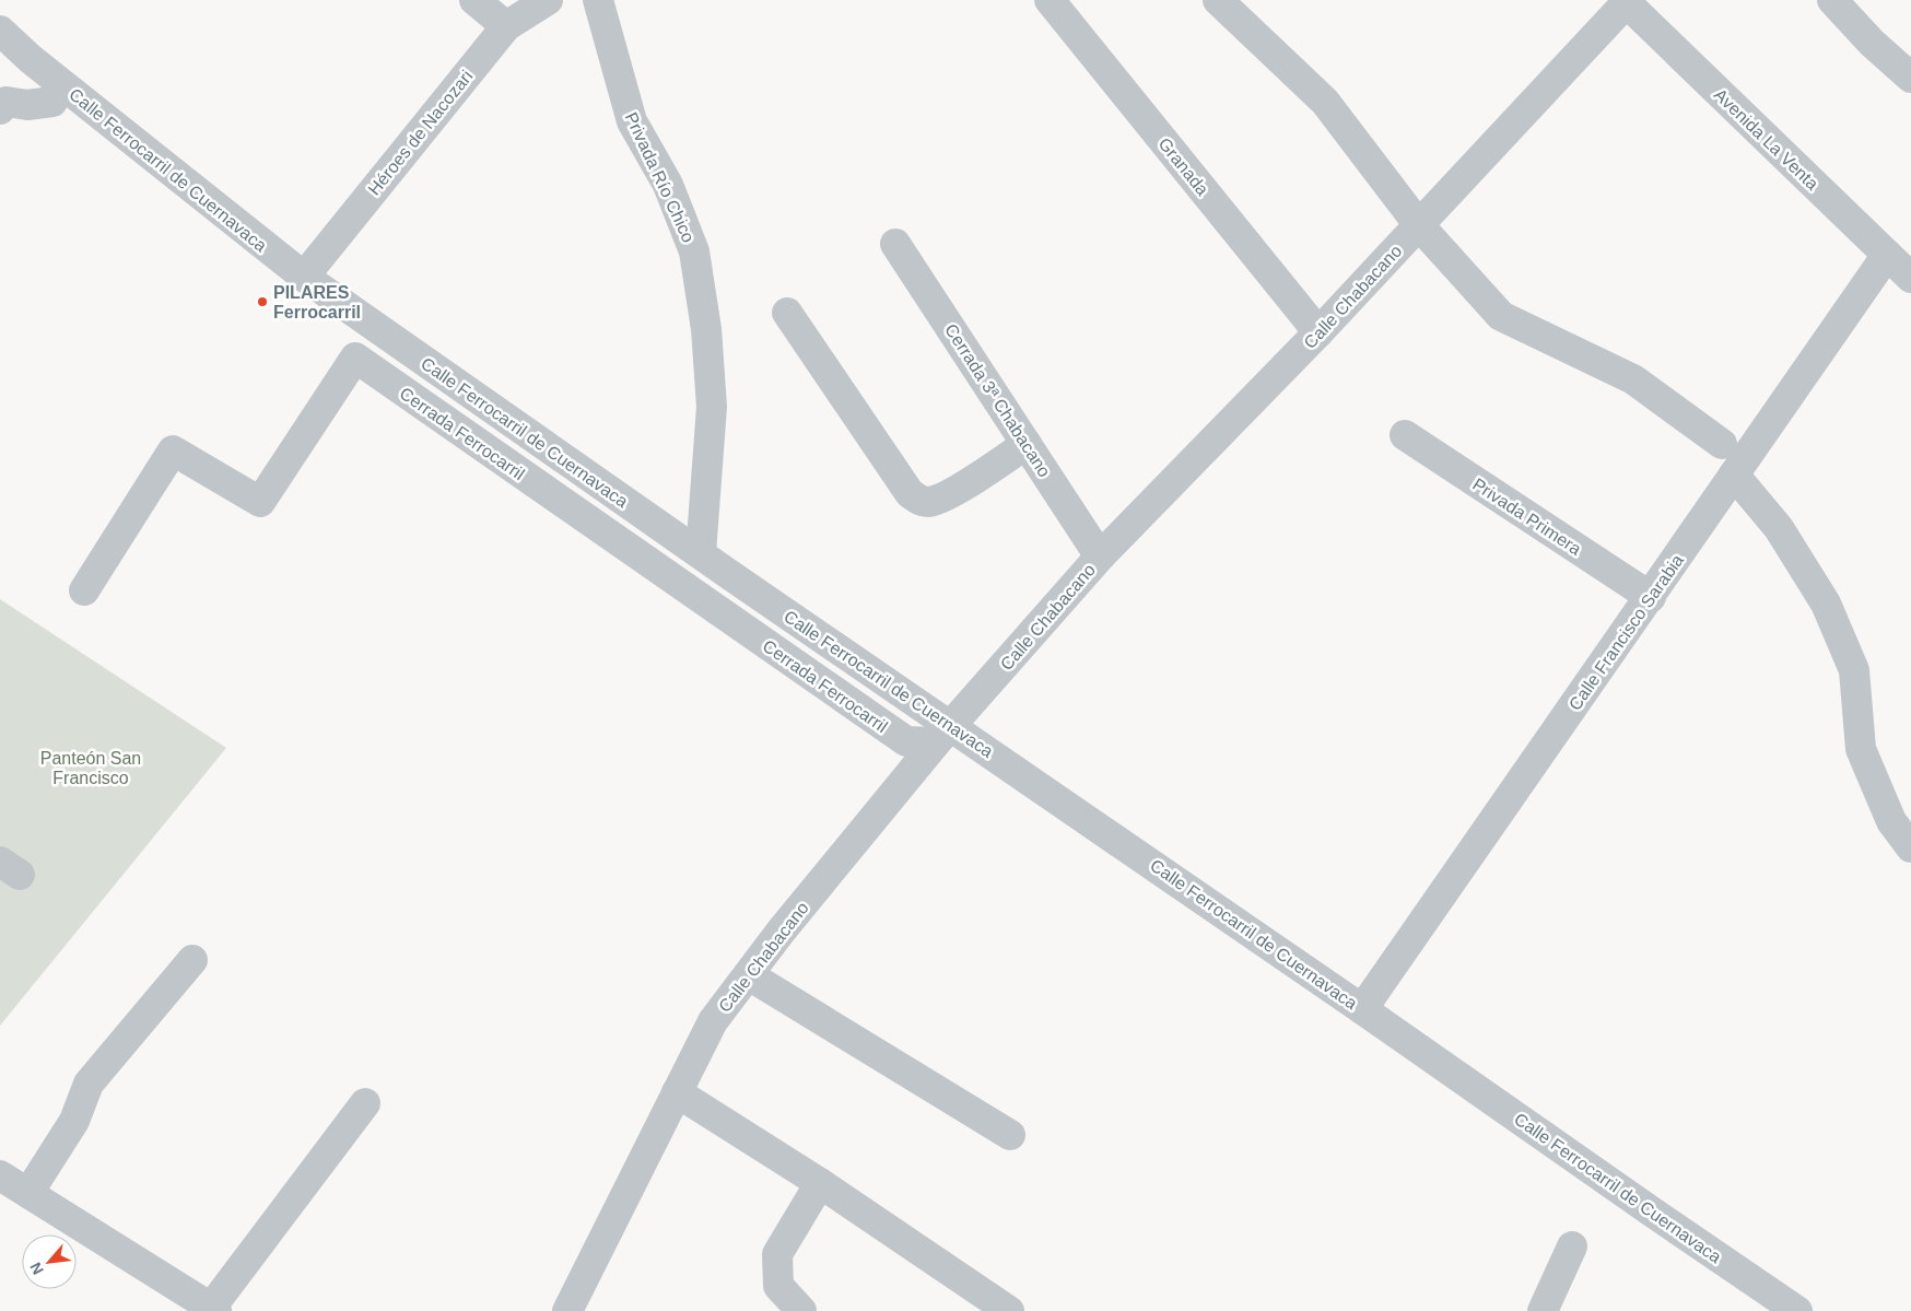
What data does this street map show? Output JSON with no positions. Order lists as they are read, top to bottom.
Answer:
{
  "streets": {
    "street": [
      "Héroes de Nacozari",
      "Avenida La Venta",
      "Granada",
      "Calle Ferrocarril de Cuernavaca",
      "Privada Río Chico",
      "Calle Chabacano",
      "Cerrada 3ª Chabacano",
      "Cerrada Ferrocarril",
      "Privada Primera",
      "Calle Francisco Sarabia"
    ]
  },
  "crossings": [
    ["Héroes de Nacozari", "Calle Ferrocarril de Cuernavaca"],
    ["Avenida La Venta", "Calle Chabacano"],
    ["Avenida La Venta", "Calle Francisco Sarabia"],
    ["Granada", "Calle Chabacano"],
    ["Calle Ferrocarril de Cuernavaca", "Privada Río Chico"],
    ["Calle Ferrocarril de Cuernavaca", "Calle Chabacano"],
    ["Calle Ferrocarril de Cuernavaca", "Cerrada Ferrocarril"],
    ["Calle Ferrocarril de Cuernavaca", "Calle Francisco Sarabia"],
    ["Calle Chabacano", "Cerrada 3ª Chabacano"],
    ["Calle Chabacano", "Cerrada Ferrocarril"],
    ["Privada Primera", "Calle Francisco Sarabia"]
  ],
  "parks": ["Panteón San Francisco"],
  "places": ["PILARES Ferrocarril"],
  "north": "bottom left"
}
